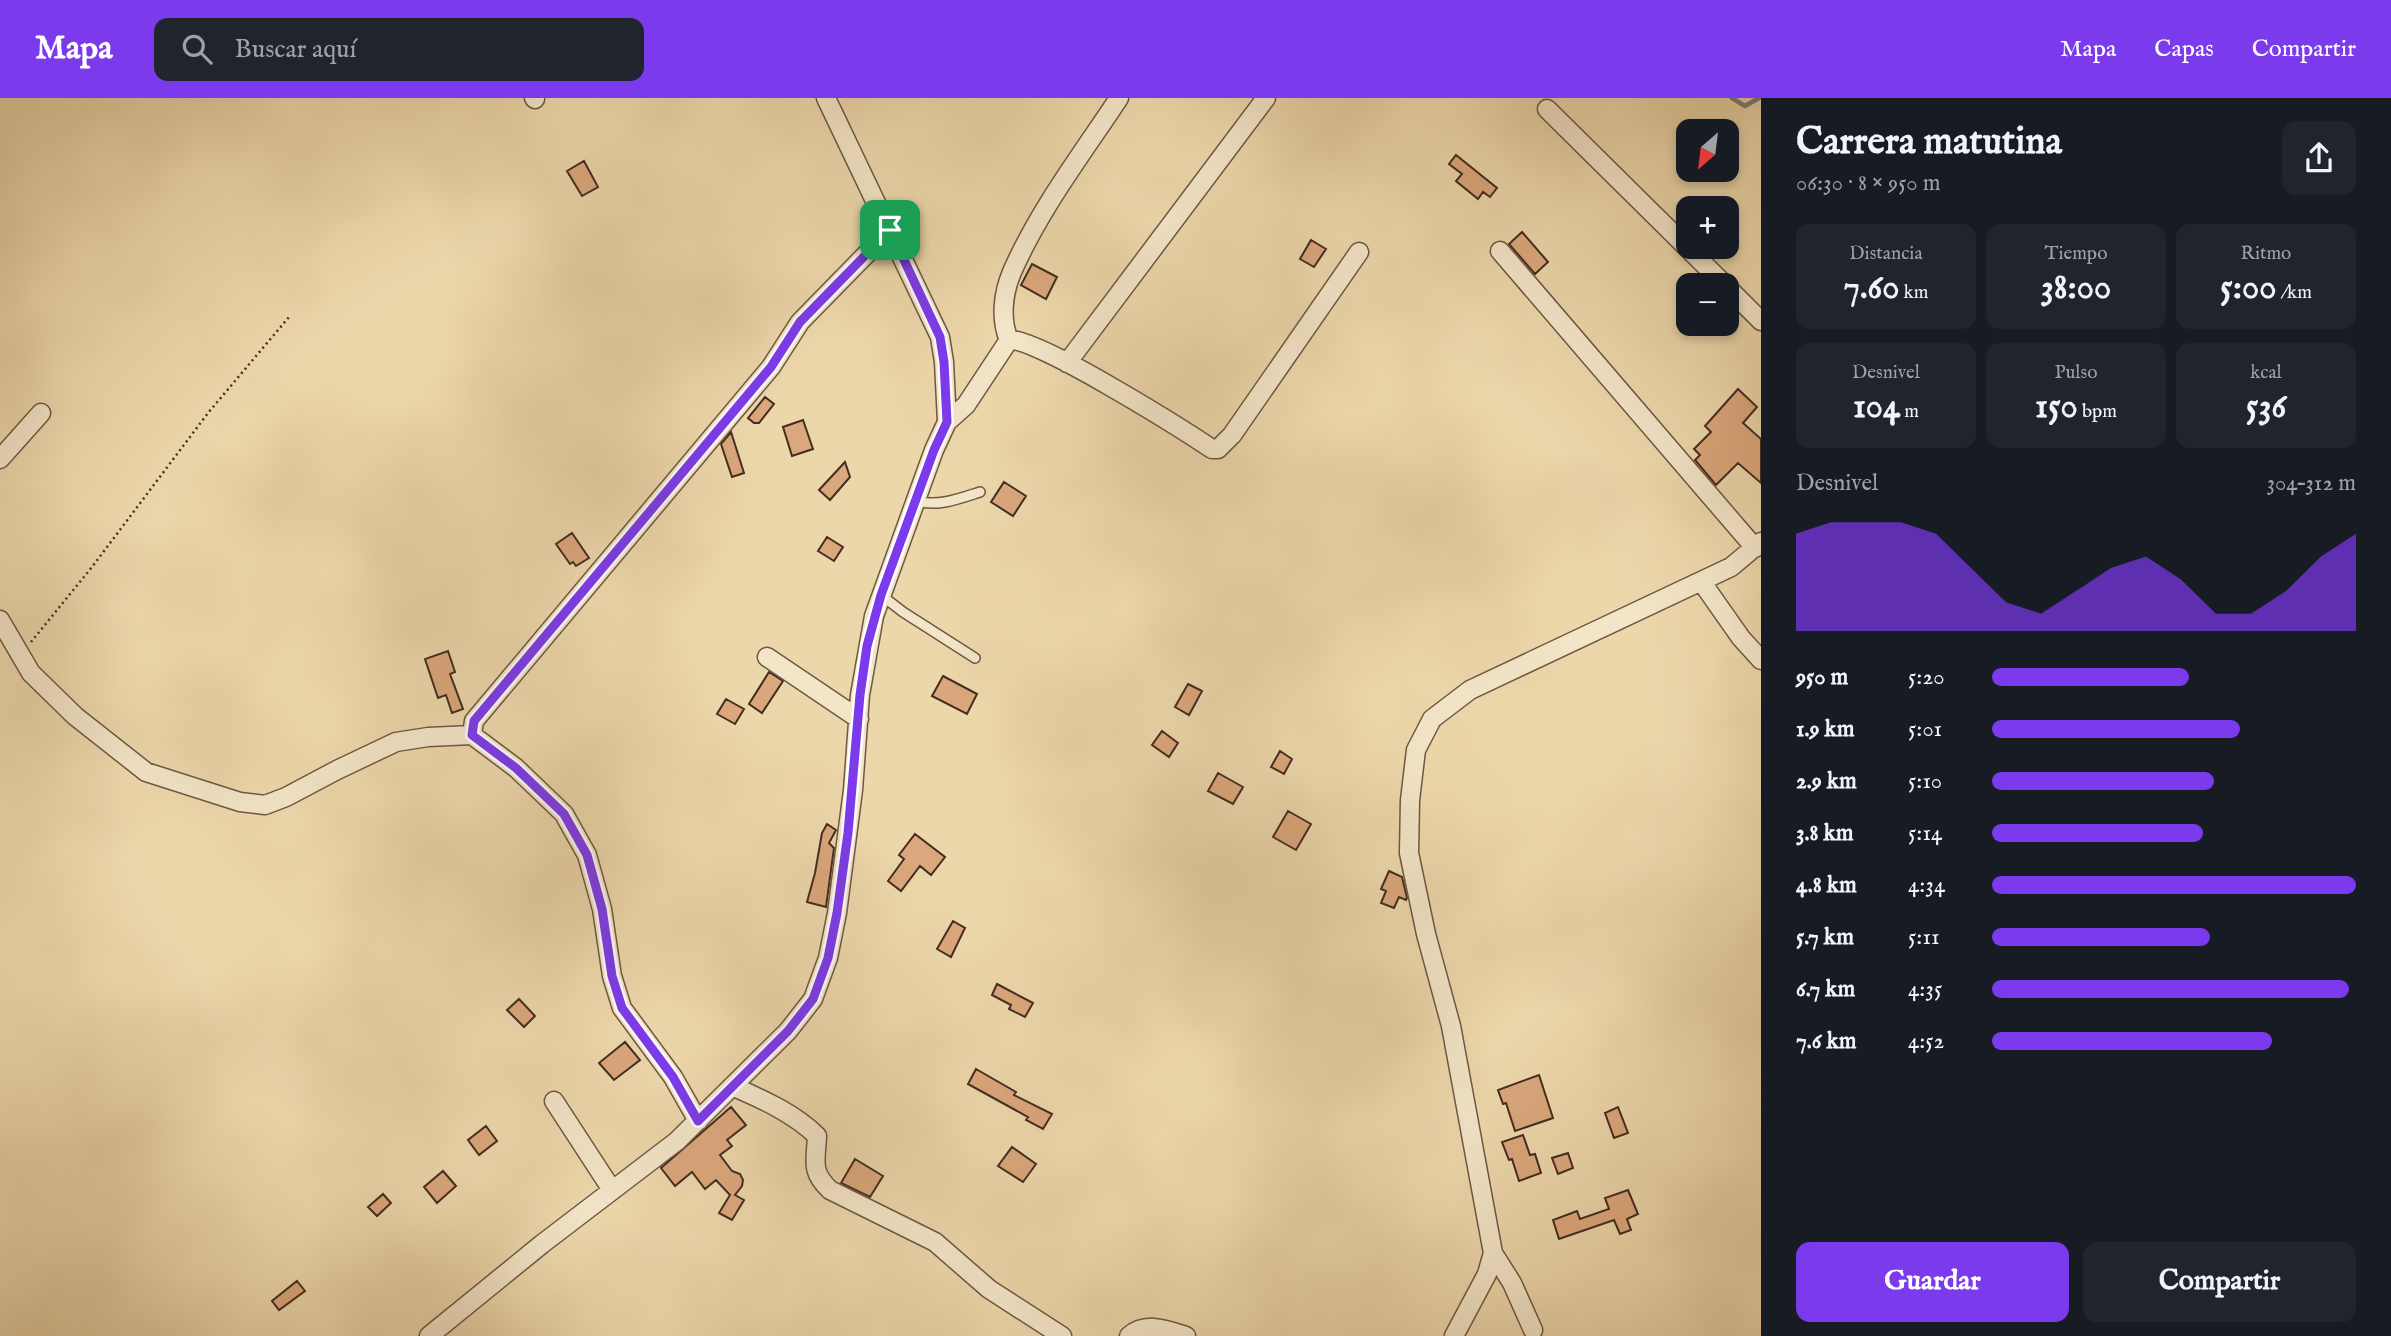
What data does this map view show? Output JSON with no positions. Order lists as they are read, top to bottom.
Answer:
{
  "north": "bottom left",
  "page": {
    "header": "Mapa",
    "search": "Buscar aquí",
    "nav": ["Mapa", "Capas", "Compartir"],
    "heading": ["Carrera matutina", "06:30 · 8 × 950 m"],
    "map_buttons": ["+", "−"],
    "stats": [
      ["Distancia", "7.60 km"],
      ["Tiempo", "38:00"],
      ["Ritmo", "5:00 /km"],
      ["Desnivel", "104 m"],
      ["Pulso", "150 bpm"],
      ["kcal", "536"]
    ],
    "chart": ["Desnivel", "304–312 m"],
    "list": [
      {
        "name": "950 m",
        "note": "5:20"
      },
      {
        "name": "1.9 km",
        "note": "5:01"
      },
      {
        "name": "2.9 km",
        "note": "5:10"
      },
      {
        "name": "3.8 km",
        "note": "5:14"
      },
      {
        "name": "4.8 km",
        "note": "4:34"
      },
      {
        "name": "5.7 km",
        "note": "5:11"
      },
      {
        "name": "6.7 km",
        "note": "4:35"
      },
      {
        "name": "7.6 km",
        "note": "4:52"
      }
    ],
    "buttons": ["Guardar", "Compartir"]
  }
}
